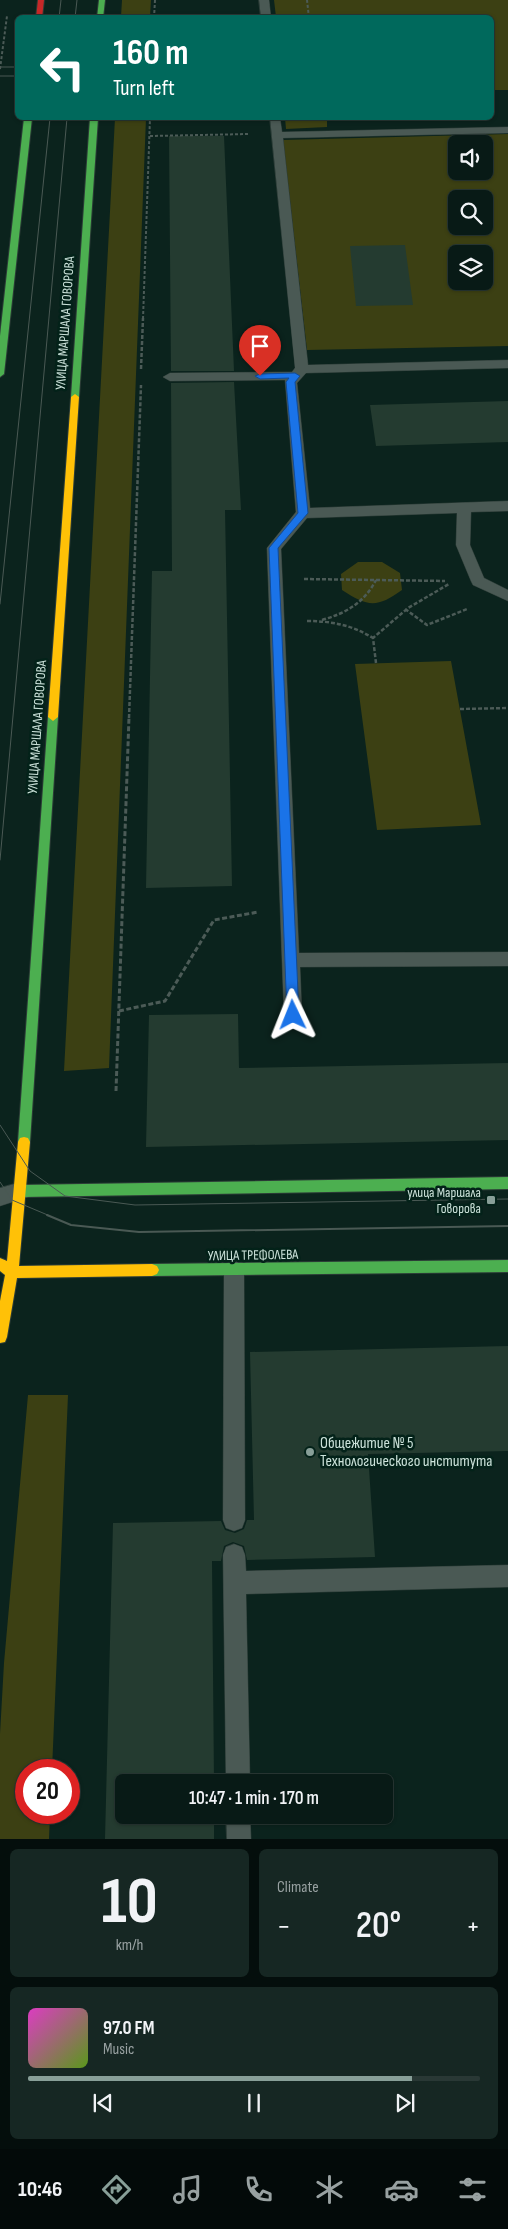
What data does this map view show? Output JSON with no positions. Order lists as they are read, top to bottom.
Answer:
{
  "streets": {
    "main road": ["УЛИЦА МАРШАЛА ГОВОРОВА", "УЛИЦА ТРЕФОЛЕВА"]
  },
  "crossings": [
    ["УЛИЦА МАРШАЛА ГОВОРОВА", "УЛИЦА ТРЕФОЛЕВА"]
  ],
  "places": {
    "transit": ["улица Маршала Говорова"],
    "other": ["Общежитие № 5 Технологического института"]
  },
  "page": {
    "turn": ["160 m", "Turn left"],
    "limit": "20",
    "trip": "10:47 · 1 min · 170 m",
    "tile": [
      ["10", "km/h"],
      "Climate"
    ],
    "heat": ["−", "20°", "+"],
    "song": ["97.0 FM", "Music"],
    "tabs": "10:46"
  }
}
